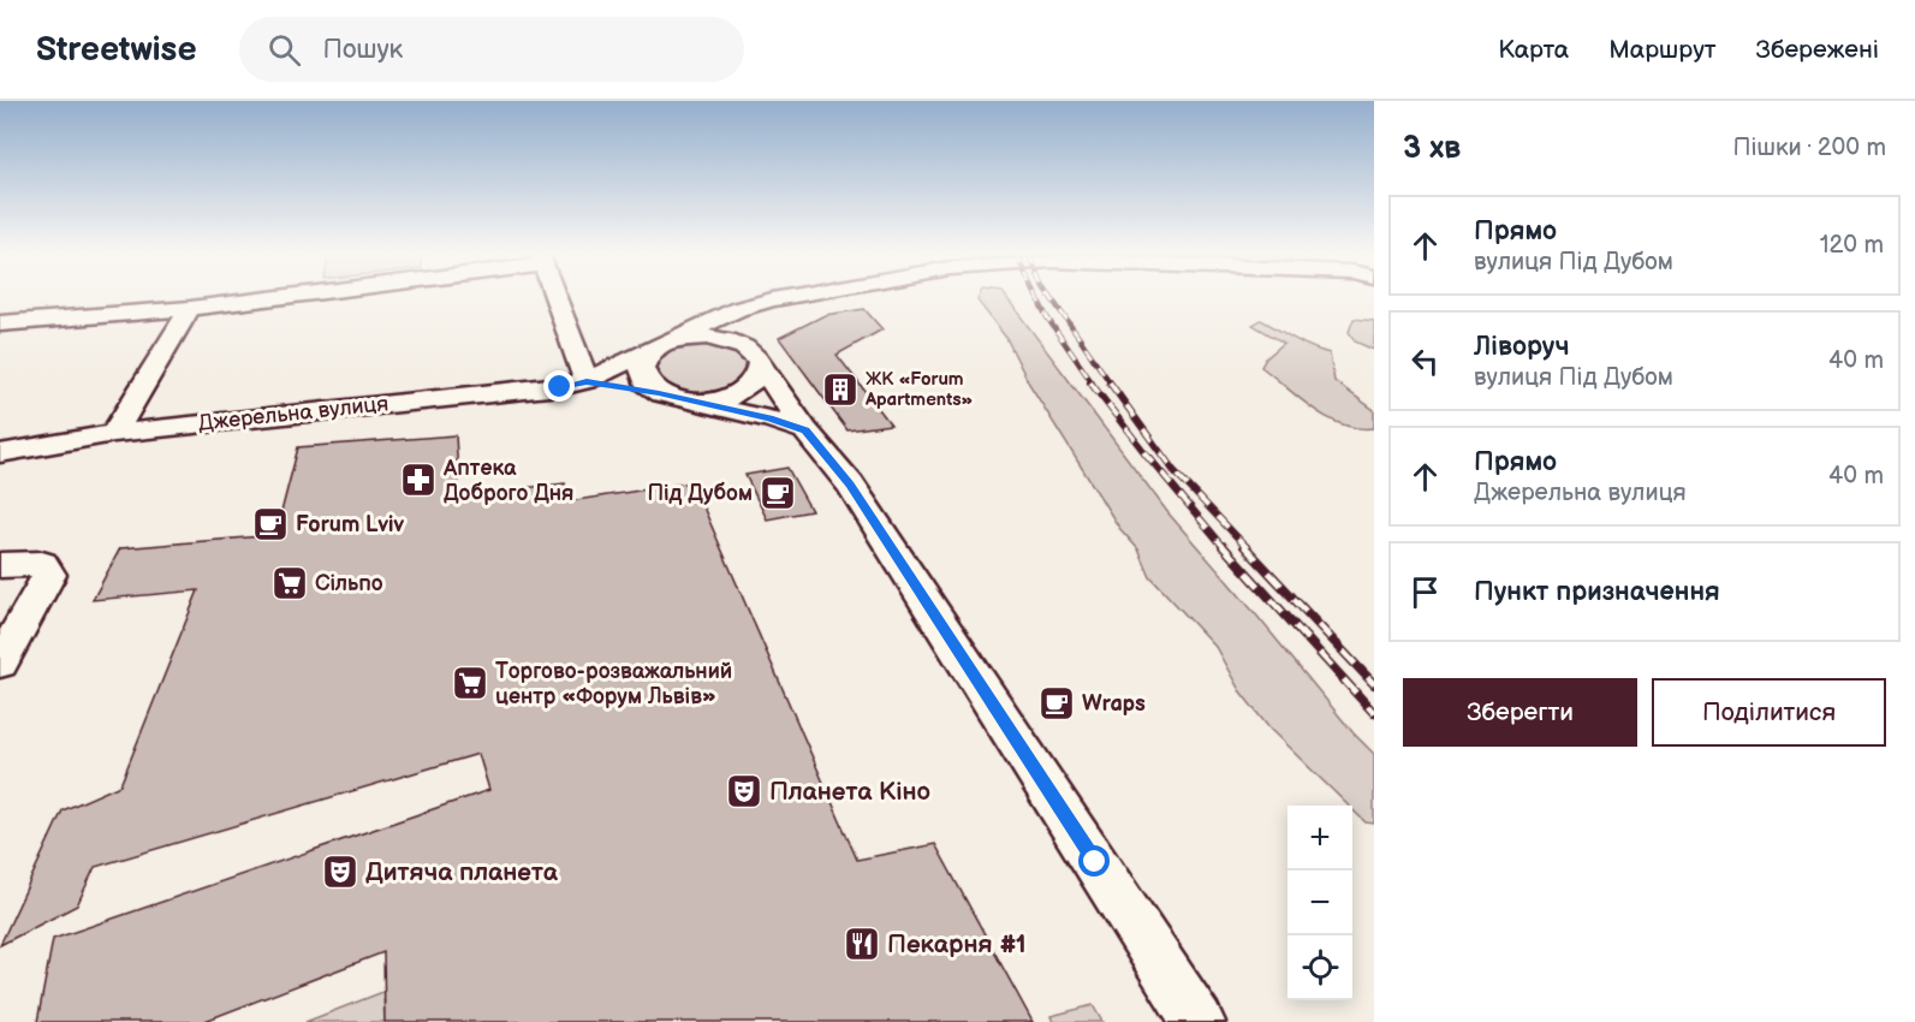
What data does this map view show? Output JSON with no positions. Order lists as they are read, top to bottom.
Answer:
{
  "streets": {
    "street": ["Джерельна вулиця"]
  },
  "places": {
    "building": ["ЖК «Forum Apartments»"],
    "pharmacy": ["Аптека Доброго Дня"],
    "cafe": ["Під Дубом", "Forum Lviv", "Wraps"],
    "supermarket": ["Сільпо", "Торгово-розважальний центр «Форум Львів»"],
    "theatre": ["Планета Кіно", "Дитяча планета"],
    "restaurant": ["Пекарня #1"]
  },
  "page": {
    "header": "Streetwise",
    "search": "Пошук",
    "nav": ["Карта", "Маршрут", "Збережені"],
    "heading": ["3 хв", "Пішки · 200 m"],
    "list": [
      ["Прямо", "вулиця Під Дубом", "120 m"],
      ["Ліворуч", "вулиця Під Дубом", "40 m"],
      ["Прямо", "Джерельна вулиця", "40 m"],
      "Пункт призначення"
    ],
    "buttons": ["Зберегти", "Поділитися"],
    "map_buttons": ["+", "−"]
  }
}
